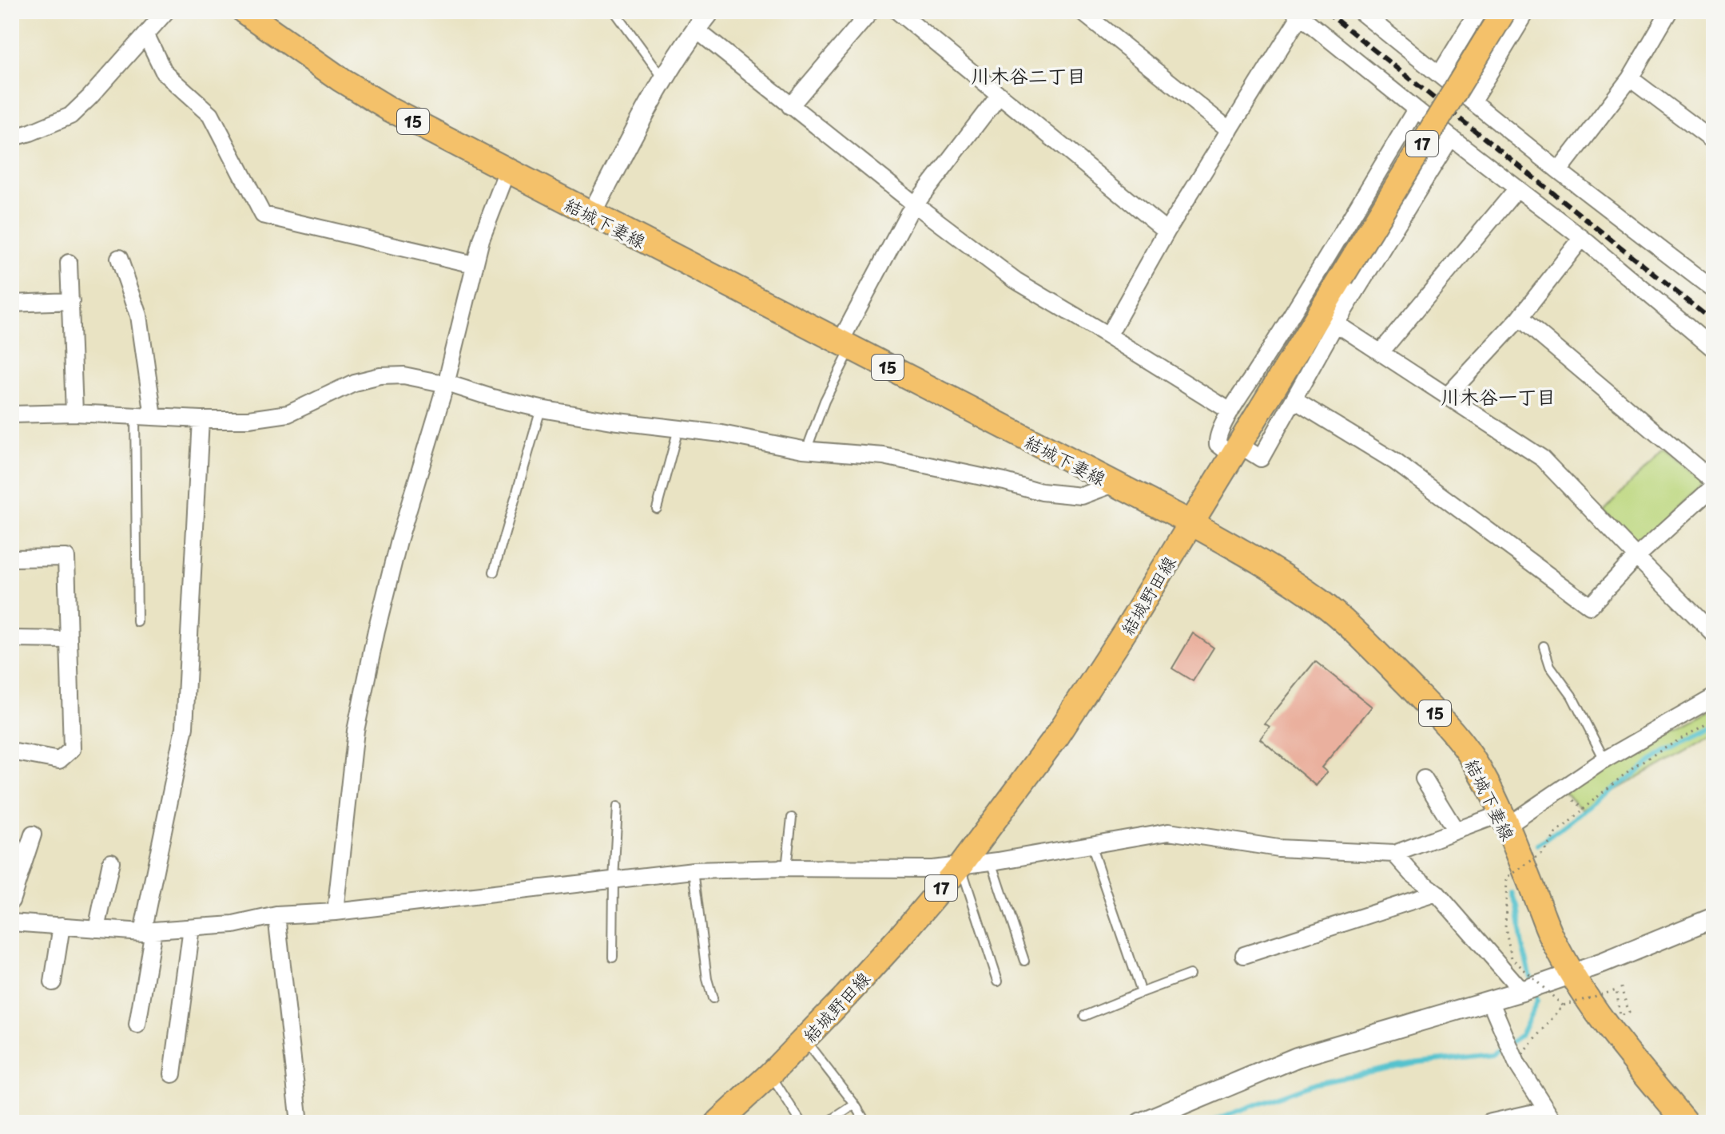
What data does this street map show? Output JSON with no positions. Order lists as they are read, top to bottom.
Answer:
{
  "streets": {
    "main road": [
      "15",
      "17",
      "結城下妻線",
      "結城野田線"
    ]
  },
  "crossings": [
    ["結城下妻線", "結城野田線"]
  ],
  "districts": ["川木谷二丁目", "川木谷一丁目"]
}
